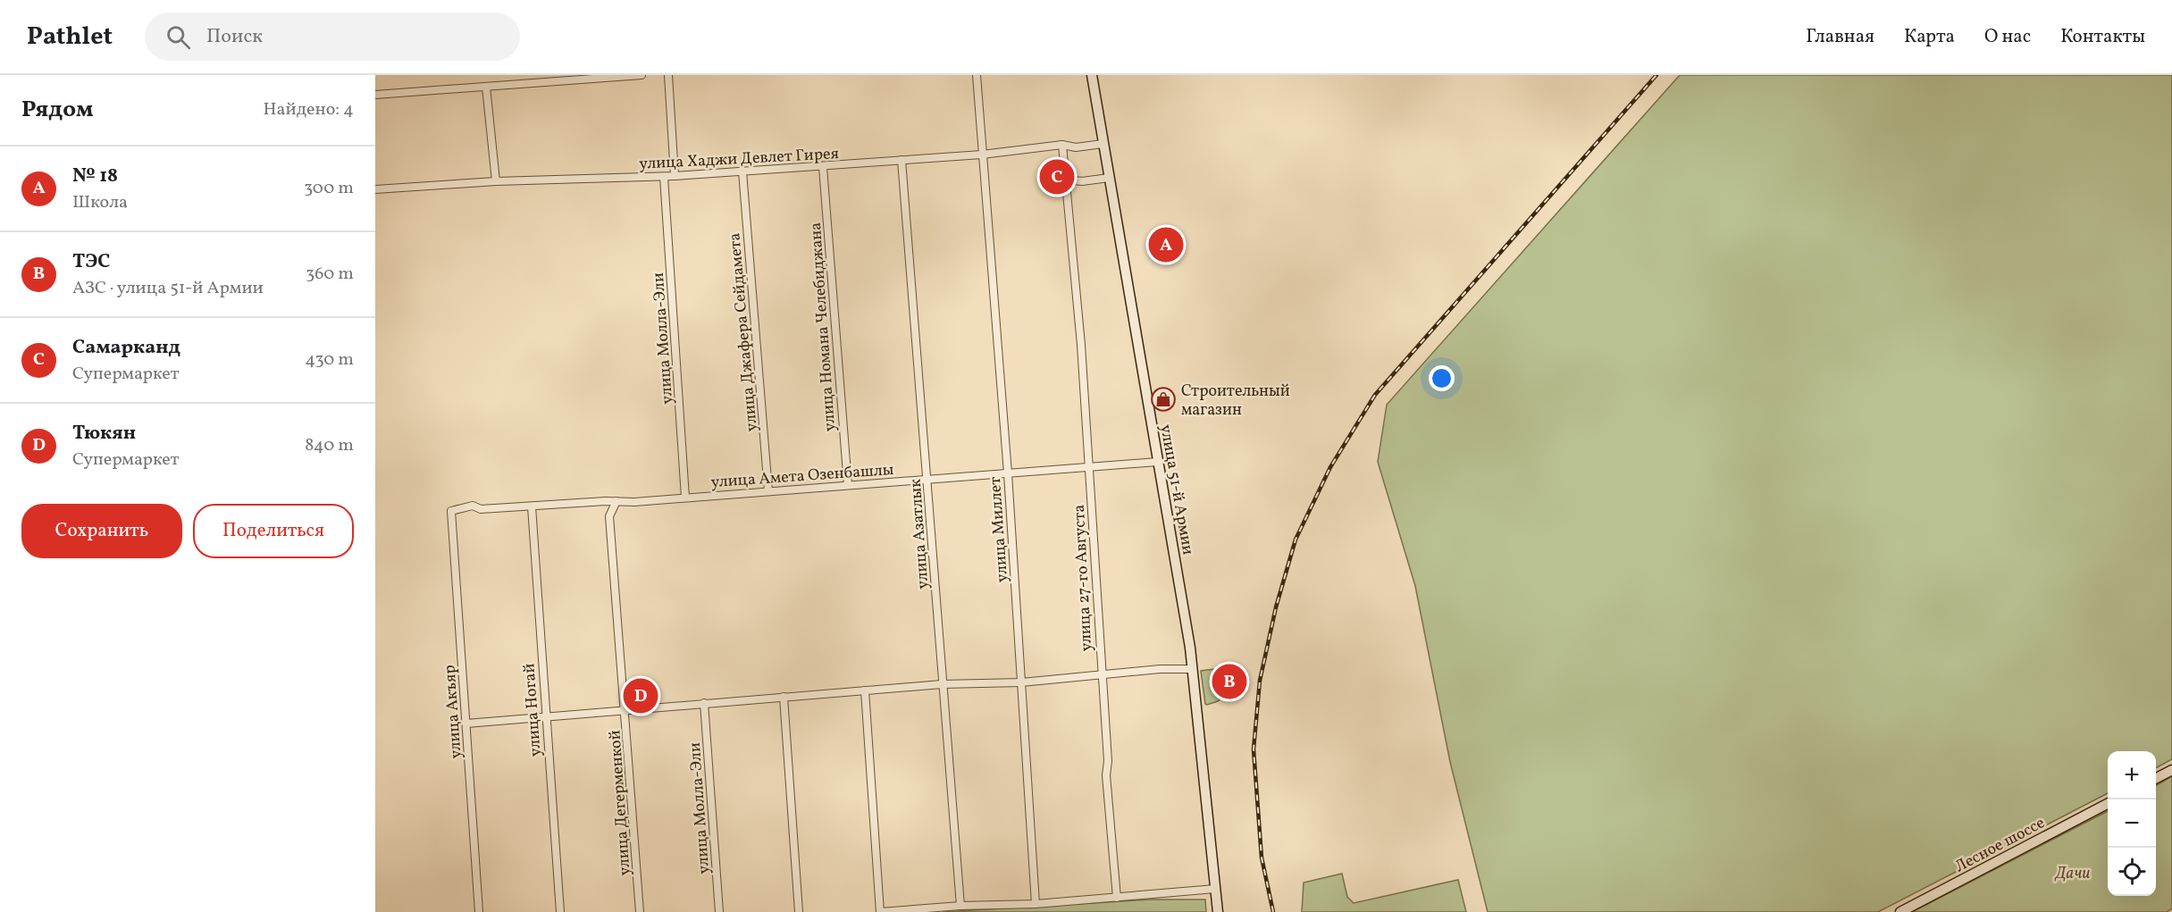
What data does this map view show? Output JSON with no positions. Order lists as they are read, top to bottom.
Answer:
{
  "streets": {
    "main road": ["улица 51-й Армии", "Лесное шоссе"],
    "street": [
      "улица Хаджи Девлет Гирея",
      "улица Номана Челебиджана",
      "улица Джафера Сейдамета",
      "улица Молла-Эли",
      "улица Амета Озенбашлы",
      "улица Миллет",
      "улица Азатлык",
      "улица 27-го Августа",
      "улица Ногай",
      "улица Акъяр",
      "улица Дегерменкой"
    ]
  },
  "crossings": [
    ["улица Хаджи Девлет Гирея", "улица Номана Челебиджана"],
    ["улица Хаджи Девлет Гирея", "улица Джафера Сейдамета"],
    ["улица Хаджи Девлет Гирея", "улица Молла-Эли"],
    ["улица Хаджи Девлет Гирея", "улица 51-й Армии"],
    ["улица Хаджи Девлет Гирея", "улица Миллет"],
    ["улица Хаджи Девлет Гирея", "улица Азатлык"],
    ["улица Хаджи Девлет Гирея", "улица 27-го Августа"],
    ["улица Номана Челебиджана", "улица Амета Озенбашлы"],
    ["улица Джафера Сейдамета", "улица Амета Озенбашлы"],
    ["улица Молла-Эли", "улица Амета Озенбашлы"],
    ["улица Амета Озенбашлы", "улица 51-й Армии"],
    ["улица Амета Озенбашлы", "улица Миллет"],
    ["улица Амета Озенбашлы", "улица Азатлык"],
    ["улица Амета Озенбашлы", "улица 27-го Августа"],
    ["улица Амета Озенбашлы", "улица Ногай"],
    ["улица Амета Озенбашлы", "улица Акъяр"],
    ["улица Амета Озенбашлы", "улица Дегерменкой"]
  ],
  "parks": ["Дачи"],
  "places": {
    "shop": ["Строительный магазин"]
  },
  "page": {
    "header": "Pathlet",
    "search": "Поиск",
    "nav": [
      "Главная",
      "Карта",
      "О нас",
      "Контакты"
    ],
    "heading": ["Рядом", "Найдено: 4"],
    "list": [
      {
        "mark": "A",
        "name": "№ 18",
        "note": "Школа",
        "value": "300 m"
      },
      {
        "mark": "B",
        "name": "ТЭС",
        "note": "АЗС · улица 51-й Армии",
        "value": "360 m"
      },
      {
        "mark": "C",
        "name": "Самарканд",
        "note": "Супермаркет",
        "value": "430 m"
      },
      {
        "mark": "D",
        "name": "Тюкян",
        "note": "Супермаркет",
        "value": "840 m"
      }
    ],
    "pins": [
      "C",
      "A",
      "B",
      "D"
    ],
    "buttons": ["Сохранить", "Поделиться"],
    "map_buttons": ["+", "−"]
  }
}
